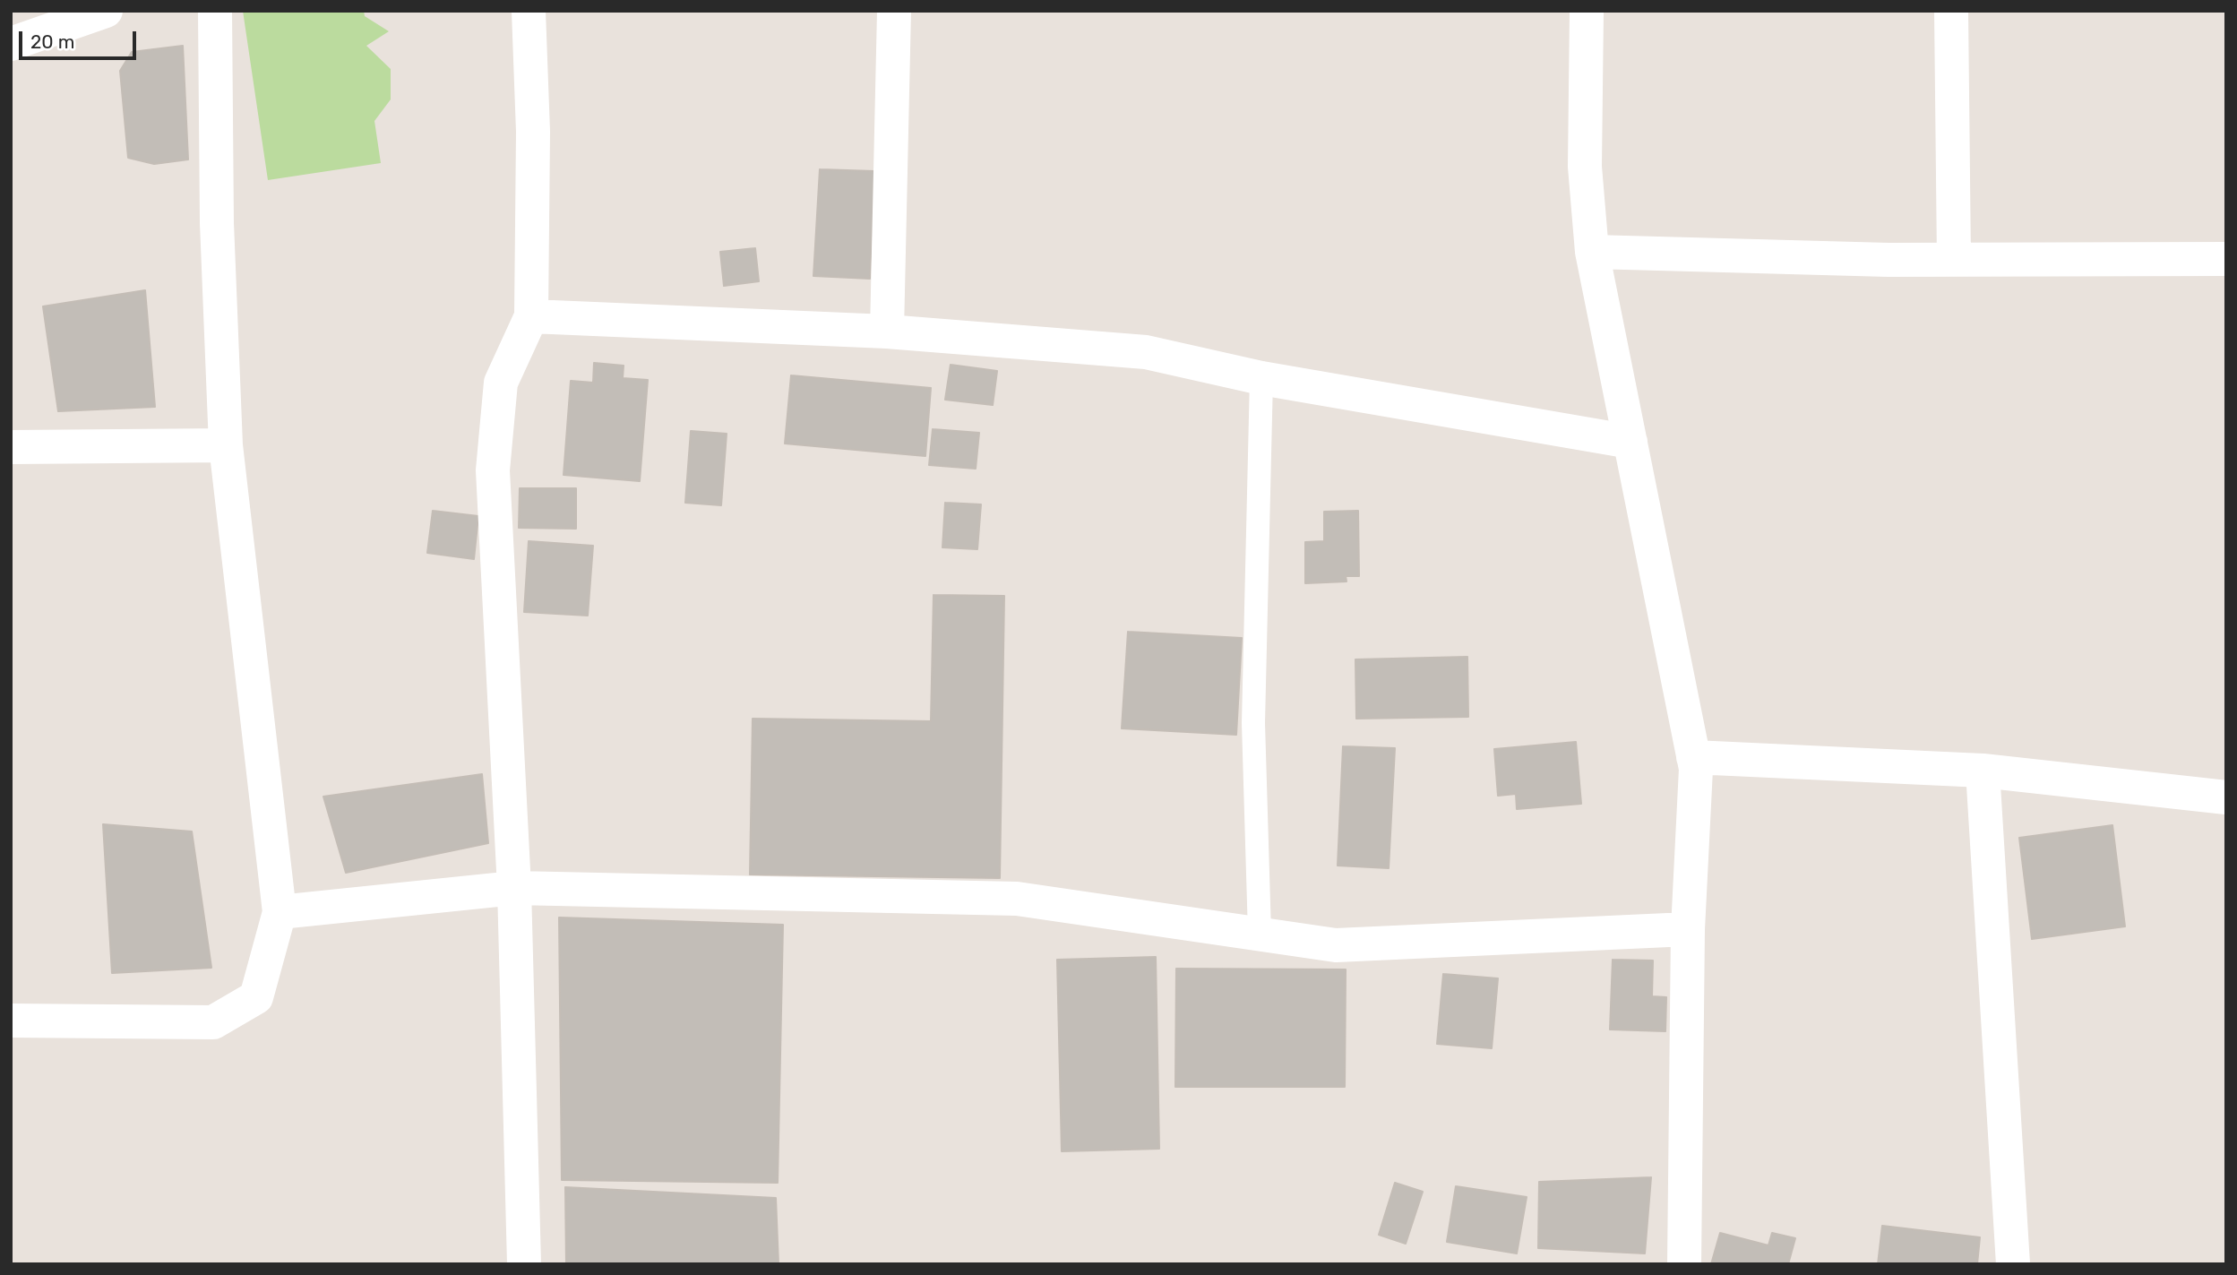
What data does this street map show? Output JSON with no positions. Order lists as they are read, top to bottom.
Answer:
{
  "scale_bar": "20 m"
}
